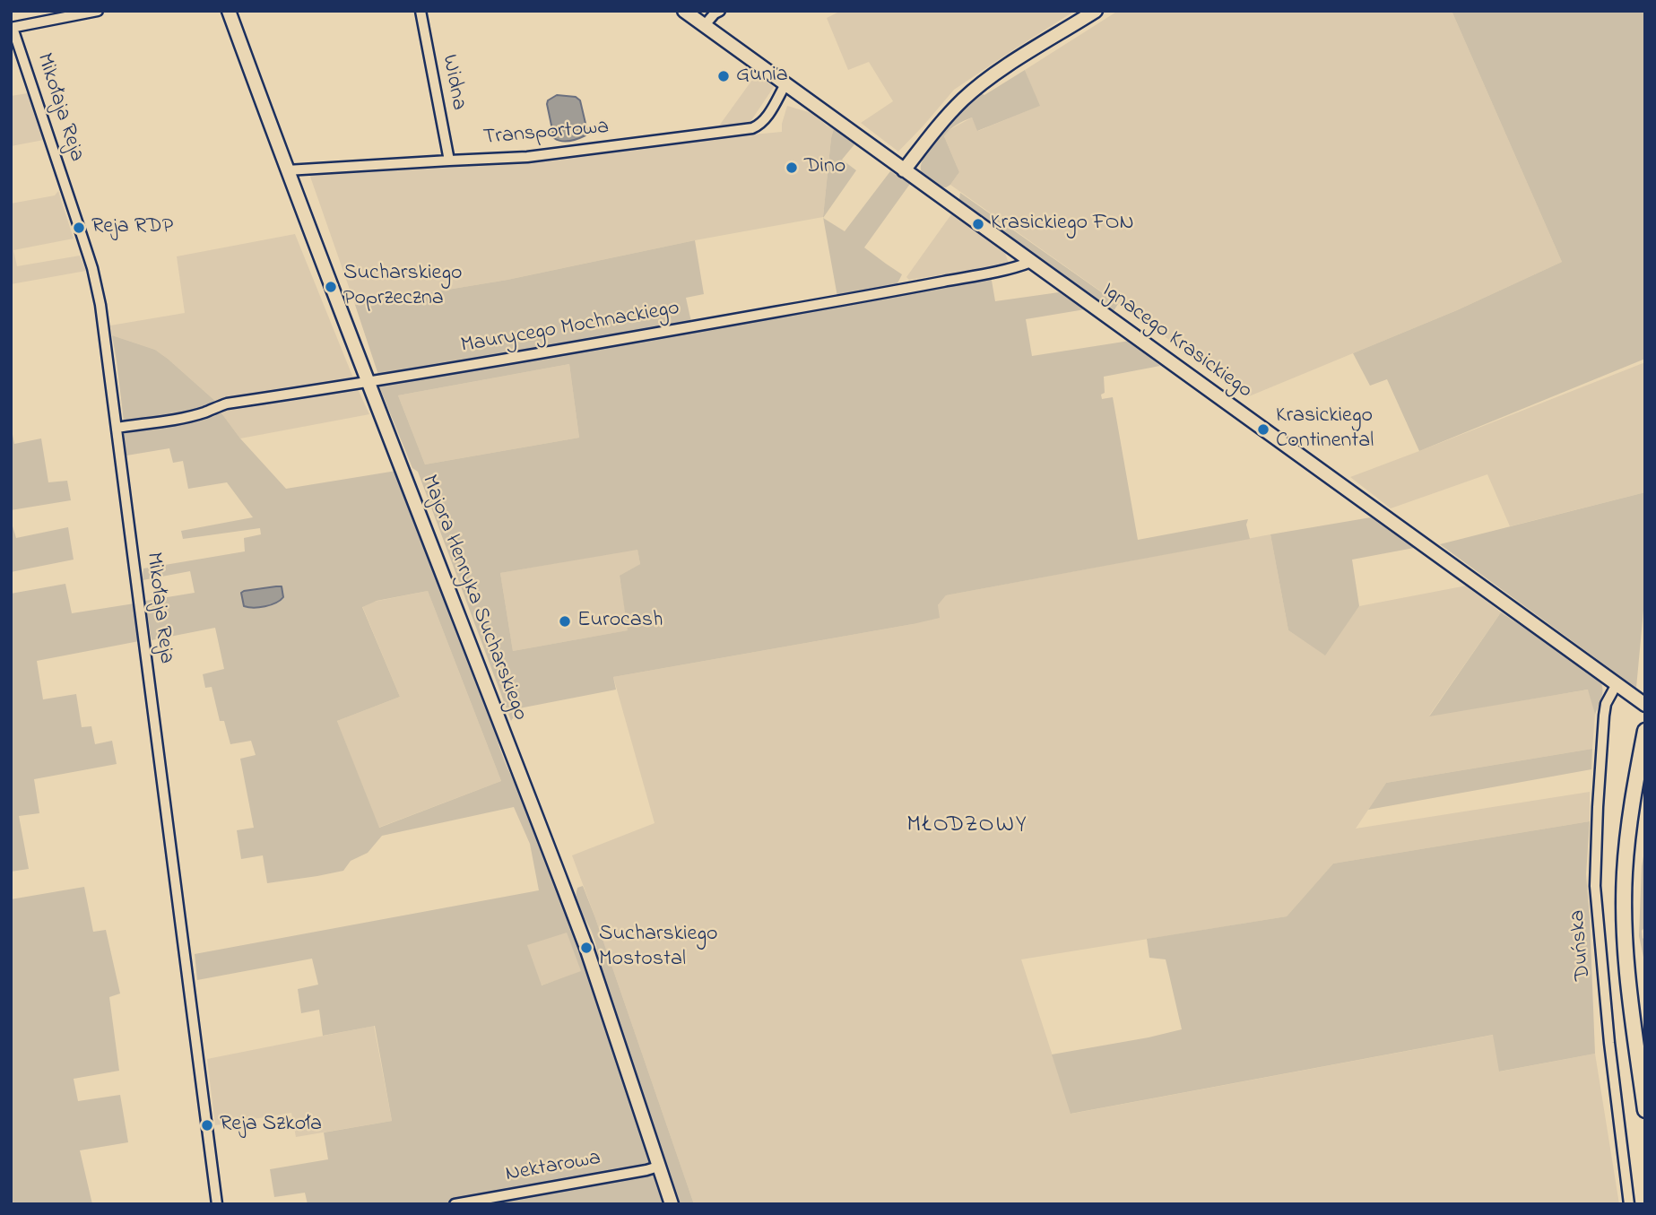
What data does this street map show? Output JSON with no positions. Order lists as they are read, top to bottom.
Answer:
{
  "streets": {
    "street": [
      "Widna",
      "Mikołaja Reja",
      "Transportowa",
      "Maurycego Mochnackiego",
      "Ignacego Krasickiego",
      "Majora Henryka Sucharskiego",
      "Duńska",
      "Nektarowa"
    ]
  },
  "crossings": [
    ["Widna", "Transportowa"],
    ["Mikołaja Reja", "Maurycego Mochnackiego"],
    ["Transportowa", "Ignacego Krasickiego"],
    ["Transportowa", "Majora Henryka Sucharskiego"],
    ["Maurycego Mochnackiego", "Ignacego Krasickiego"],
    ["Maurycego Mochnackiego", "Majora Henryka Sucharskiego"],
    ["Ignacego Krasickiego", "Duńska"],
    ["Majora Henryka Sucharskiego", "Nektarowa"]
  ],
  "districts": ["MŁODZOWY"],
  "places": [
    "Gunia",
    "Dino",
    "Krasickiego FON",
    "Reja RDP",
    "Sucharskiego Poprzeczna",
    "Krasickiego Continental",
    "Eurocash",
    "Sucharskiego Mostostal",
    "Reja Szkoła"
  ]
}
